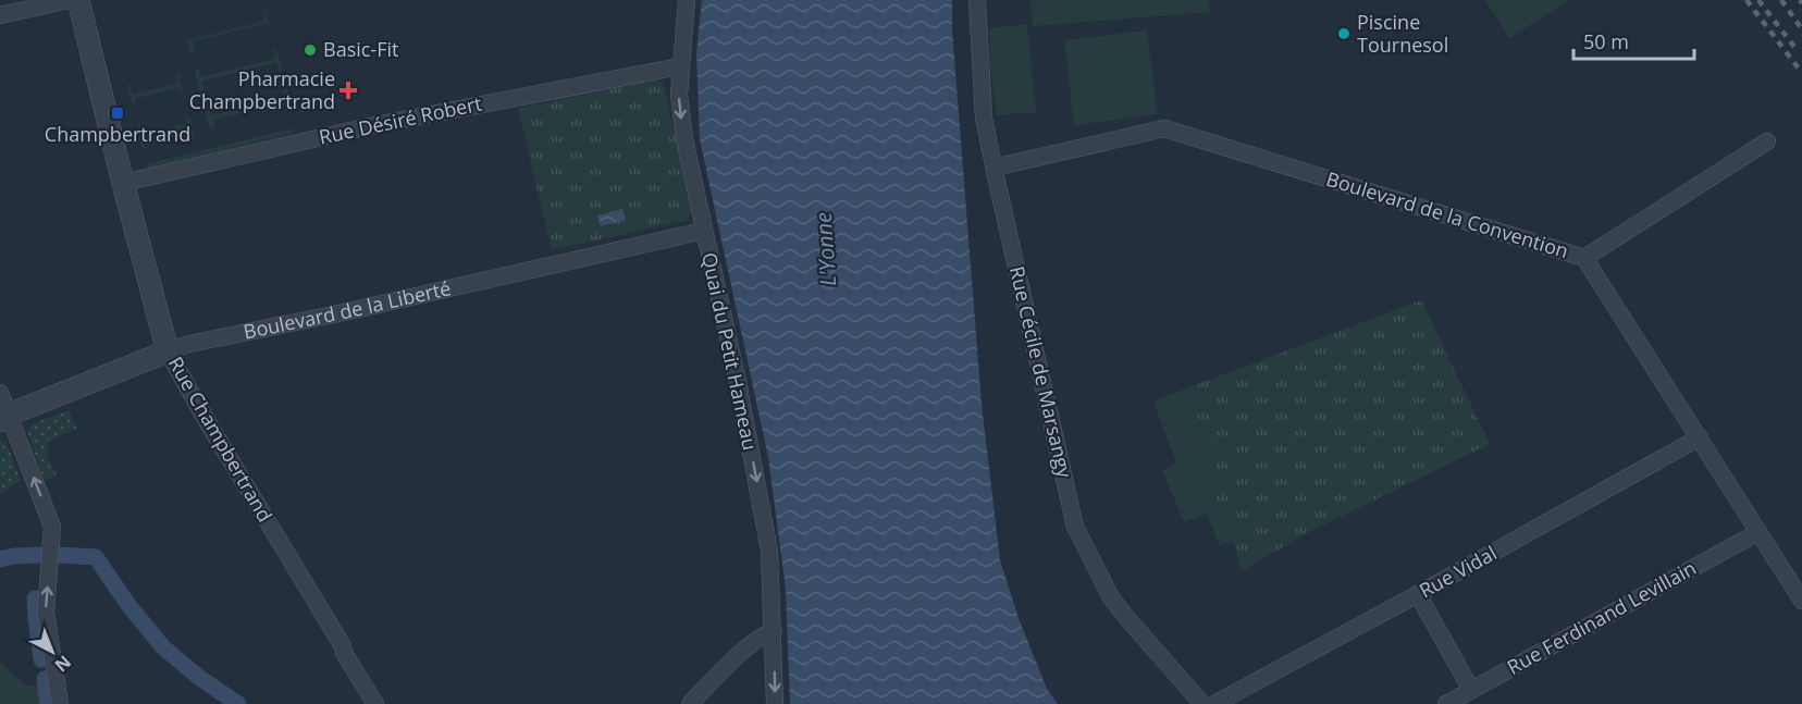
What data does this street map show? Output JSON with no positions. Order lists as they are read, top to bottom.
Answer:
{
  "streets": {
    "street": [
      "Rue Désiré Robert",
      "Boulevard de la Convention",
      "Boulevard de la Liberté",
      "Quai du Petit Hameau",
      "Rue Cécile de Marsangy",
      "Rue Champbertrand",
      "Rue Vidal",
      "Rue Ferdinand Levillain"
    ]
  },
  "crossings": [
    ["Rue Désiré Robert", "Quai du Petit Hameau"],
    ["Rue Désiré Robert", "Rue Champbertrand"],
    ["Boulevard de la Convention", "Rue Cécile de Marsangy"],
    ["Boulevard de la Convention", "Rue Vidal"],
    ["Boulevard de la Convention", "Rue Ferdinand Levillain"],
    ["Boulevard de la Liberté", "Quai du Petit Hameau"],
    ["Boulevard de la Liberté", "Rue Champbertrand"]
  ],
  "one_way": ["Quai du Petit Hameau"],
  "water": ["L'Yonne"],
  "places": {
    "other": ["Piscine Tournesol", "Basic-Fit"],
    "health": ["Pharmacie Champbertrand"],
    "transit": ["Champbertrand"]
  },
  "scale_bar": "50 m",
  "north": "bottom right"
}
